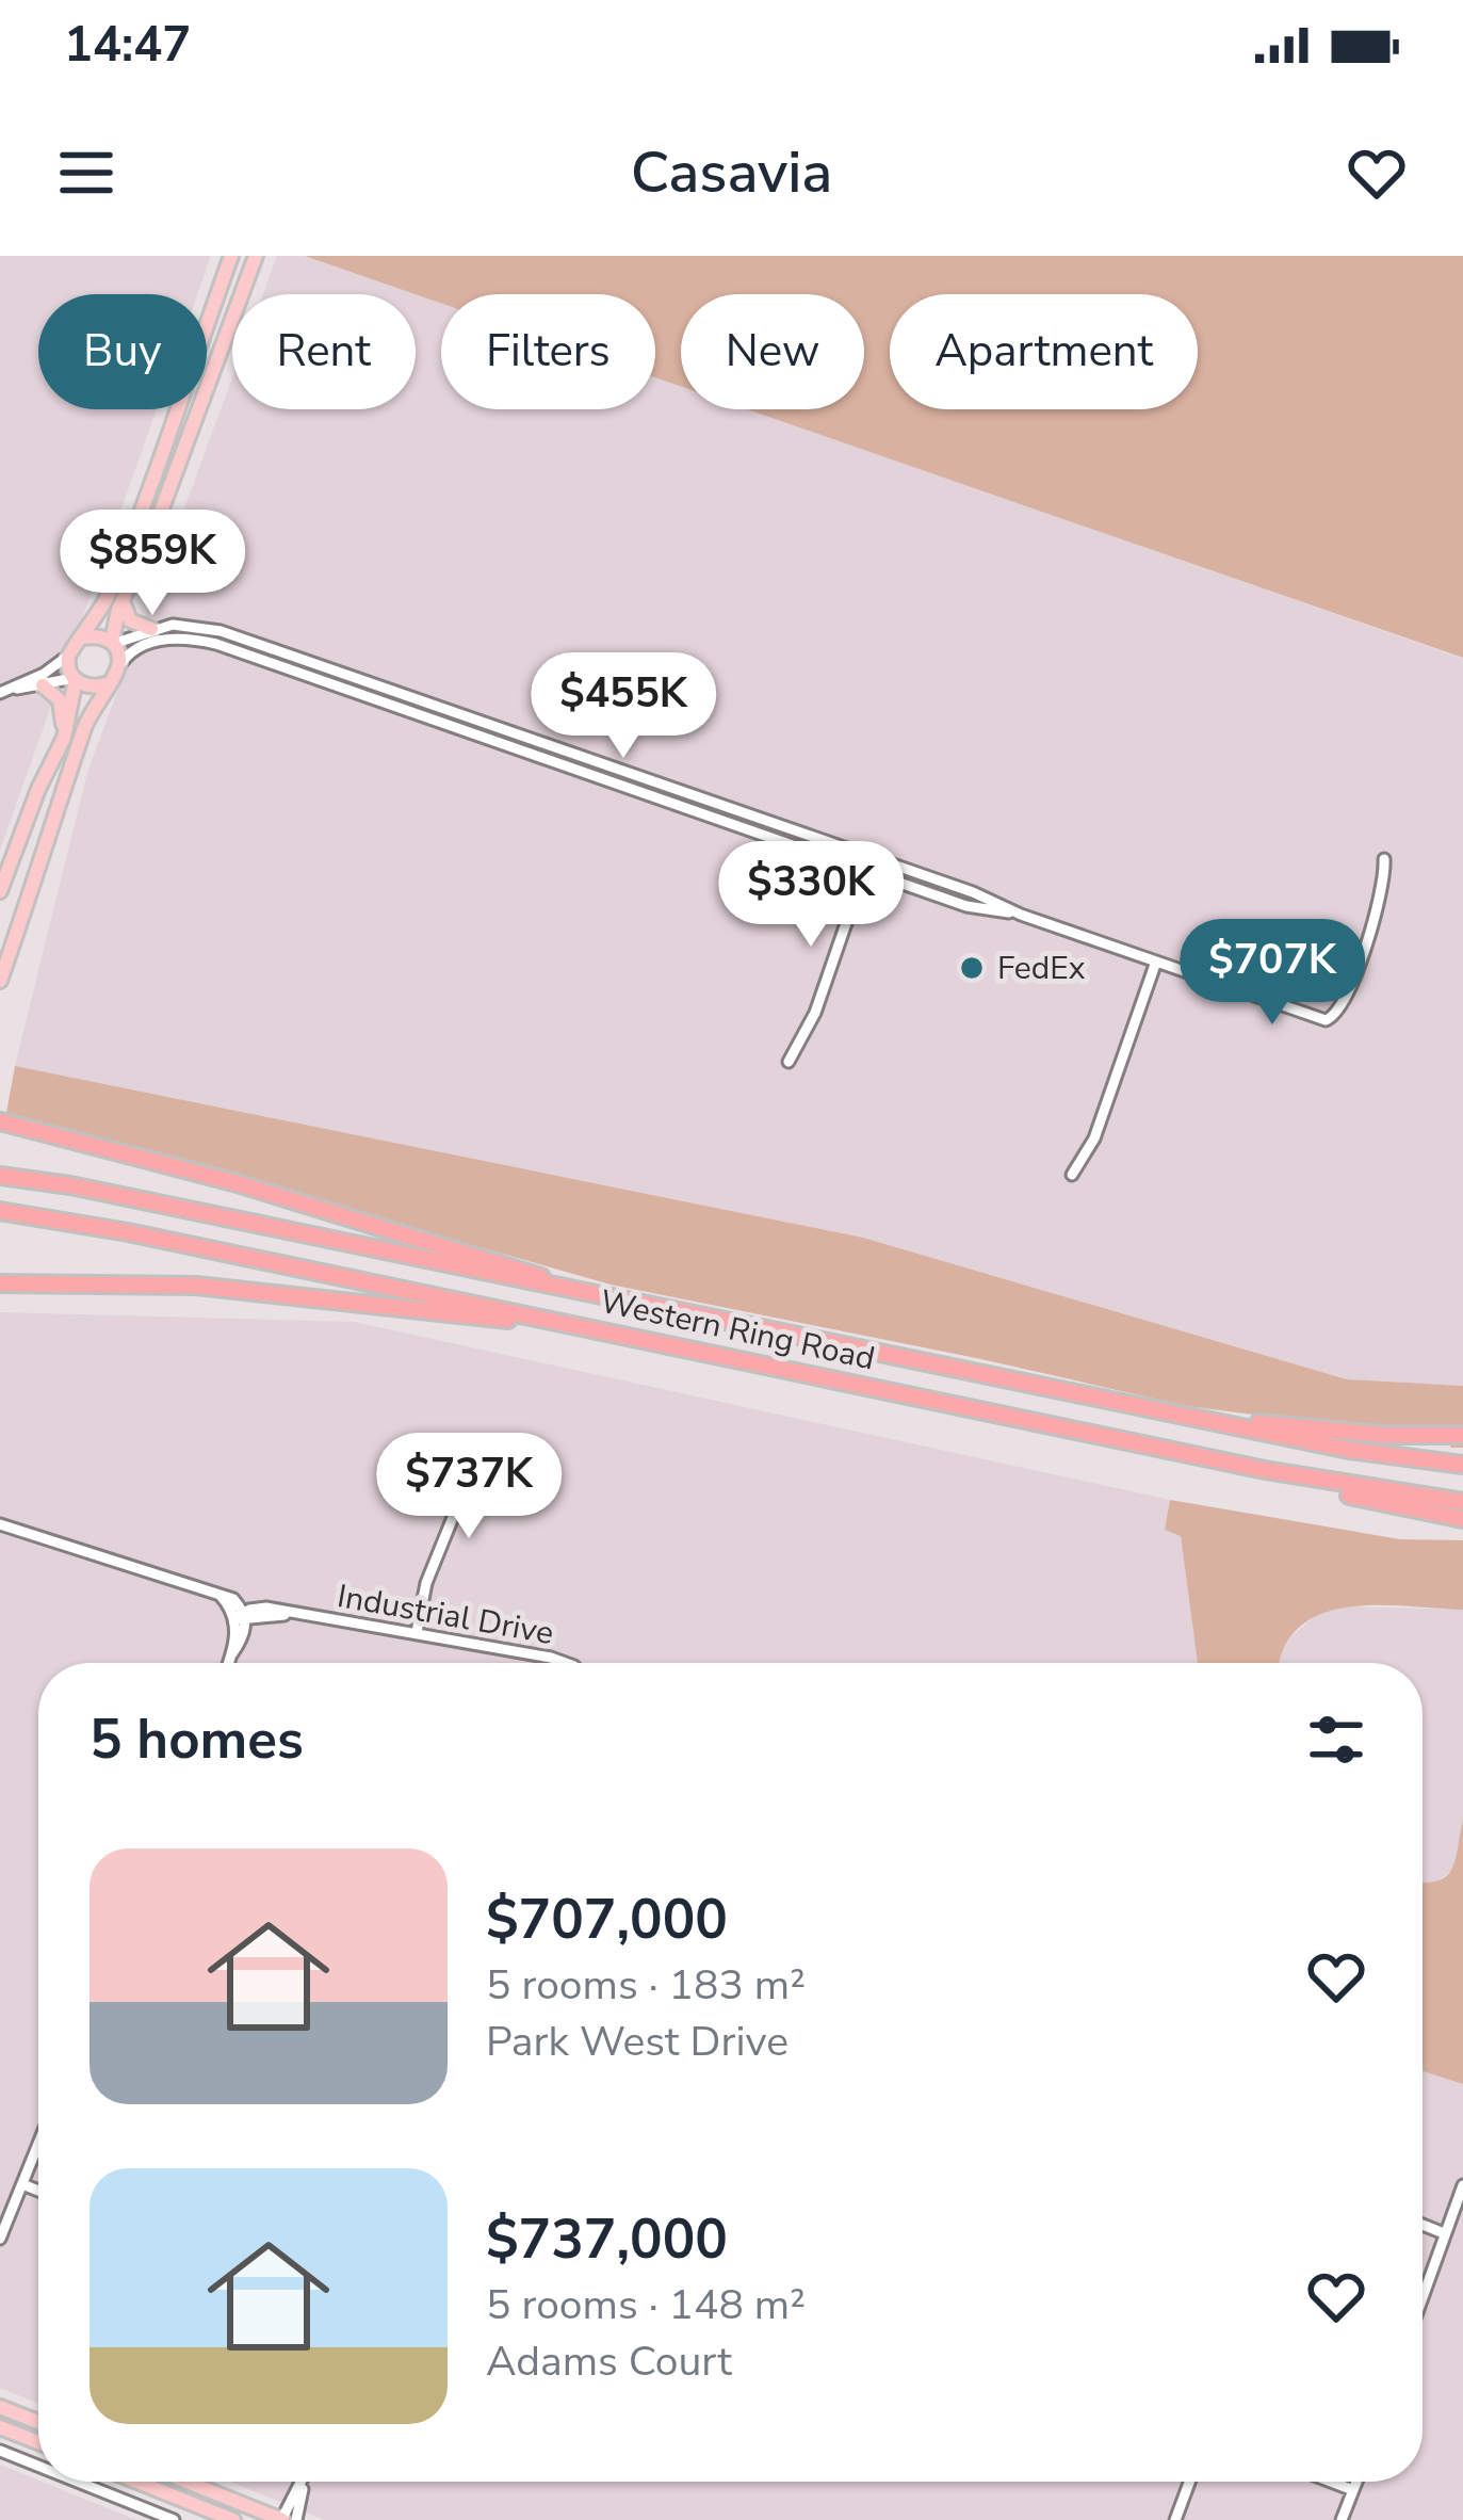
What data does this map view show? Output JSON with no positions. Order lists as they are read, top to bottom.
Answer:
{
  "streets": {
    "highway": ["Western Ring Road"],
    "street": ["Industrial Drive"]
  },
  "places": ["FedEx"],
  "page": {
    "status": "14:47",
    "header": "Casavia",
    "chip": [
      "Buy",
      "Rent",
      "Filters",
      "New",
      "Apartment"
    ],
    "price": [
      "$859K",
      "$455K",
      "$330K",
      "$707K",
      "$737K"
    ],
    "heading": "5 homes",
    "list": [
      {
        "name": "$707,000",
        "note": "5 rooms · 183 m² · Park West Drive"
      },
      {
        "name": "$737,000",
        "note": "5 rooms · 148 m² · Adams Court"
      }
    ]
  }
}
